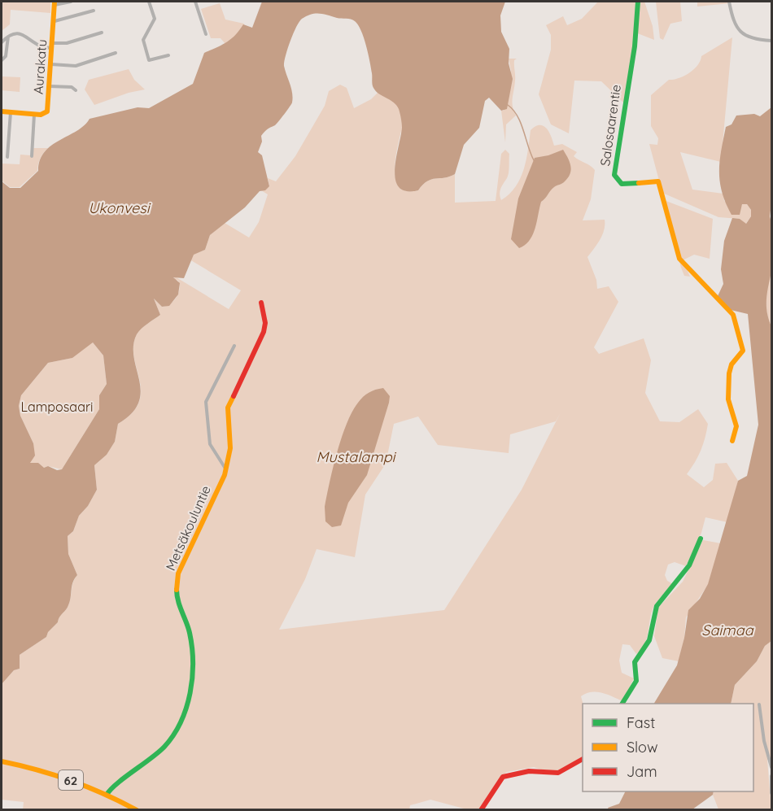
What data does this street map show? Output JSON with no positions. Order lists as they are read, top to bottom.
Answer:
{
  "streets": {
    "street": [
      "Aurakatu",
      "Salosaarentie",
      "Metsäkouluntie",
      "62"
    ]
  },
  "crossings": [
    ["Metsäkouluntie", "62"]
  ],
  "water": ["Ukonvesi", "Mustalampi", "Saimaa"],
  "parks": ["Lamposaari"],
  "legend": ["Fast", "Slow", "Jam"]
}
